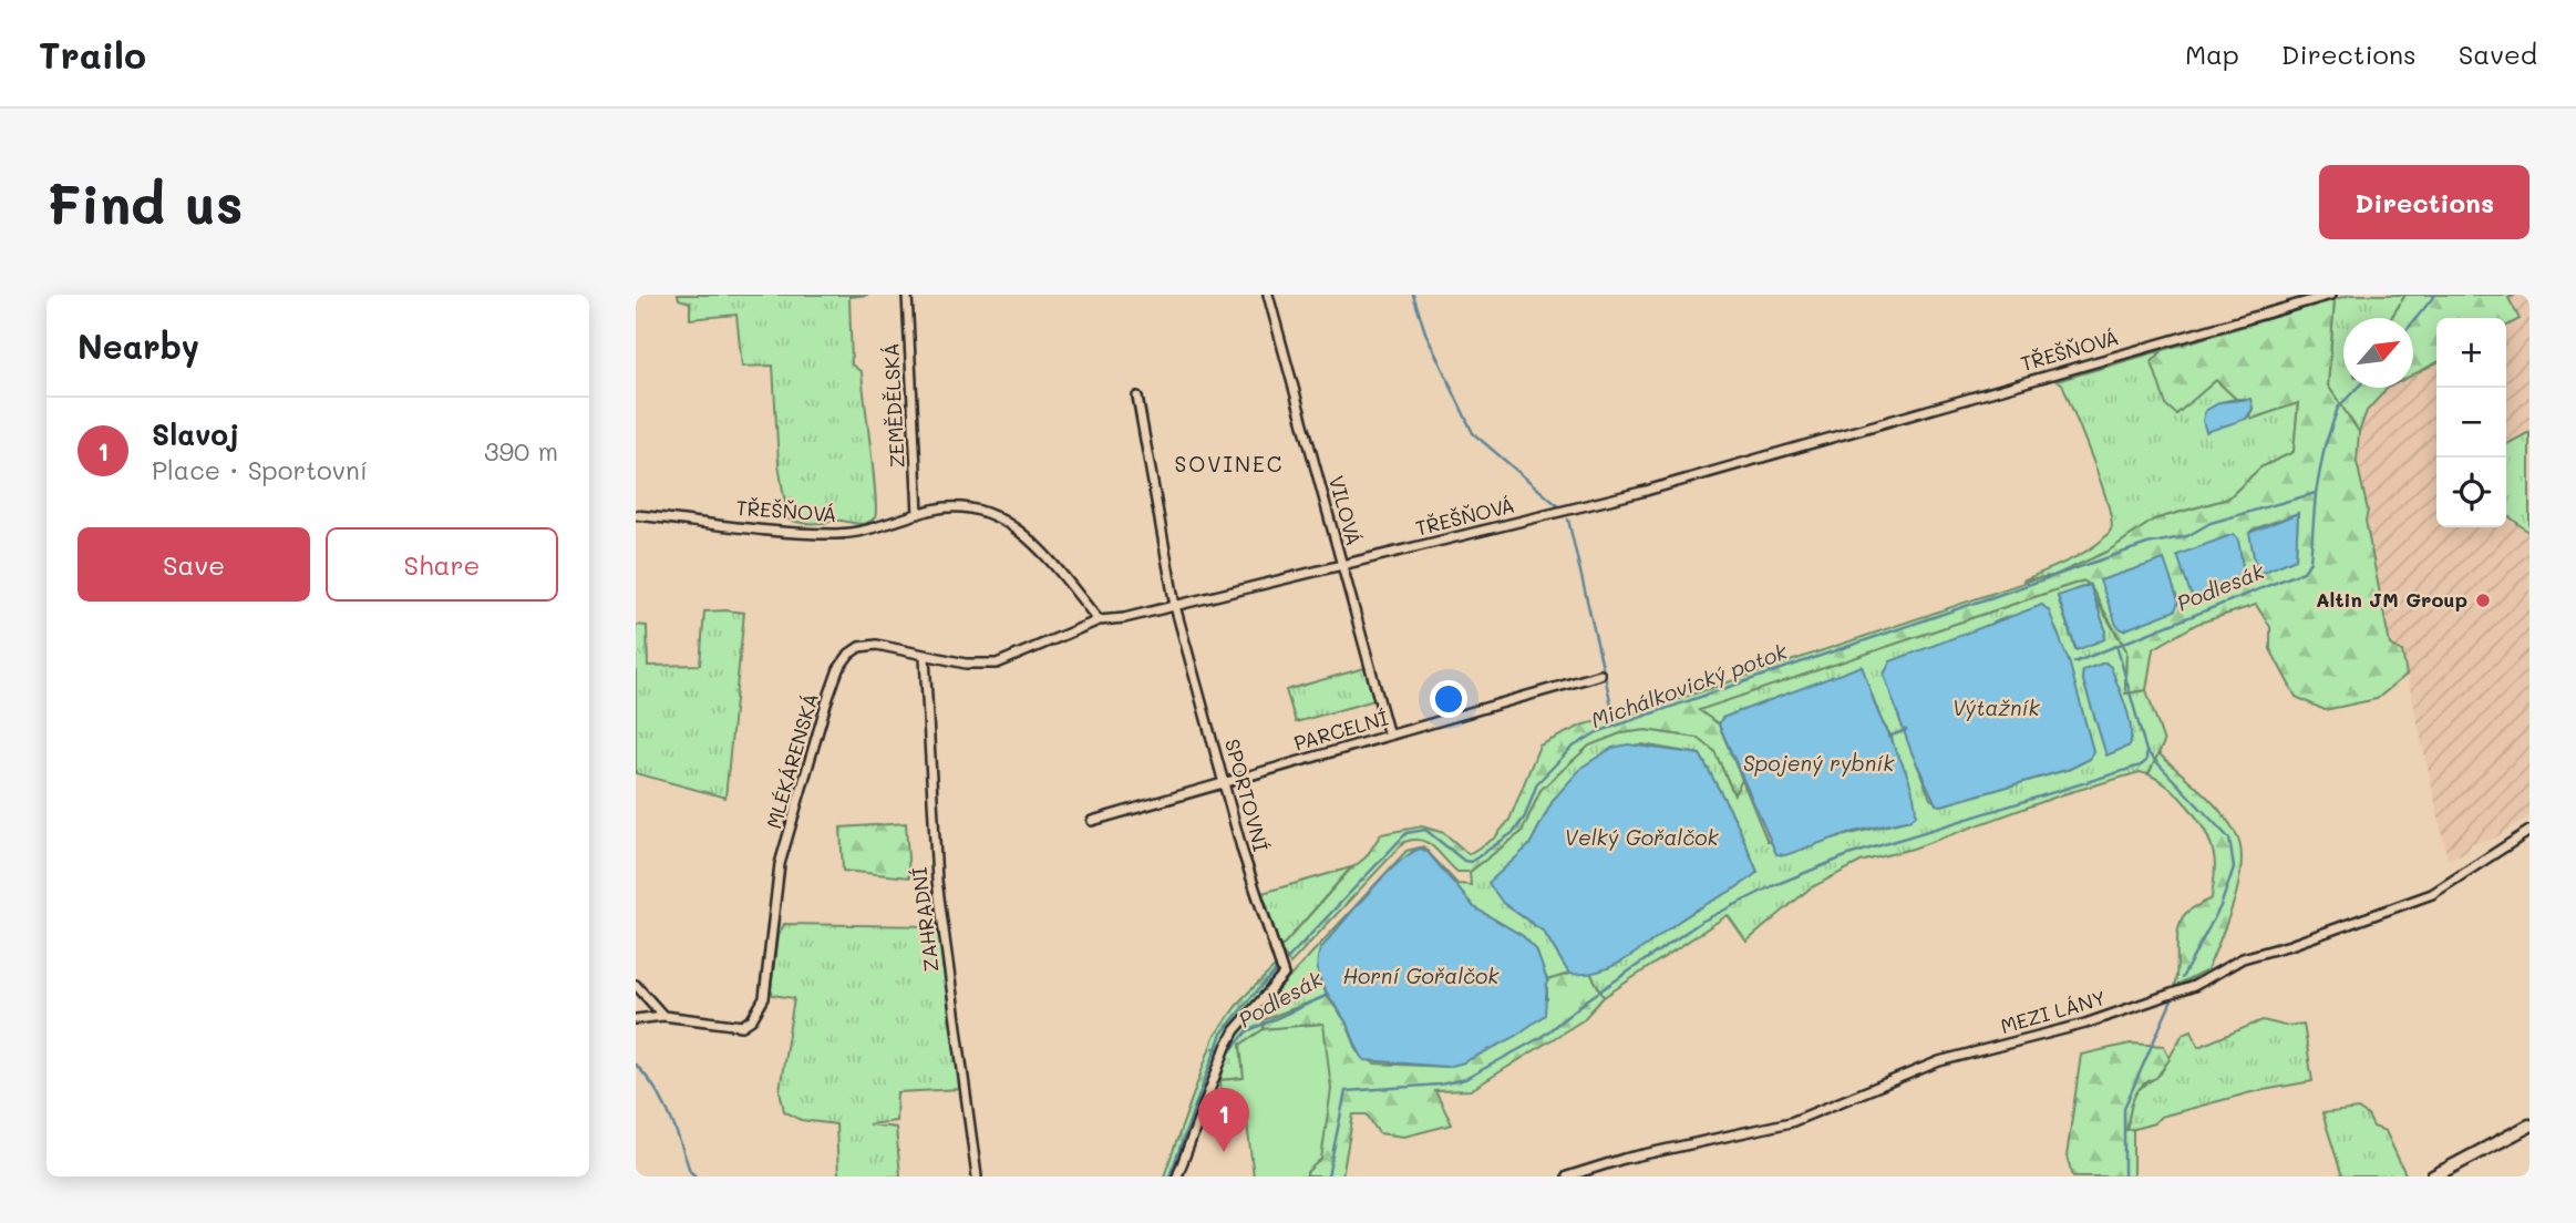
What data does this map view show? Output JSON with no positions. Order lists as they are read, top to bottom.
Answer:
{
  "streets": {
    "street": [
      "TŘEŠŇOVÁ",
      "ZEMĚDĚLSKÁ",
      "VILOVÁ",
      "PARCELNÍ",
      "MLÉKÁRENSKÁ",
      "SPORTOVNÍ",
      "ZAHRADNÍ",
      "MEZI LÁNY"
    ]
  },
  "crossings": [
    ["TŘEŠŇOVÁ", "ZEMĚDĚLSKÁ"],
    ["TŘEŠŇOVÁ", "VILOVÁ"],
    ["TŘEŠŇOVÁ", "MLÉKÁRENSKÁ"],
    ["TŘEŠŇOVÁ", "SPORTOVNÍ"],
    ["VILOVÁ", "PARCELNÍ"],
    ["PARCELNÍ", "SPORTOVNÍ"],
    ["MLÉKÁRENSKÁ", "ZAHRADNÍ"]
  ],
  "districts": ["SOVINEC"],
  "water": [
    "Podlesák",
    "Michálkovický potok",
    "Výtažník",
    "Spojený rybník",
    "Velký Gořalčok",
    "Horní Gořalčok"
  ],
  "places": ["Altin JM Group"],
  "north": "top right",
  "page": {
    "header": "Trailo",
    "nav": ["Map", "Directions", "Saved"],
    "buttons": [
      "Directions",
      ["Save", "Share"]
    ],
    "title": "Find us",
    "heading": "Nearby",
    "map_buttons": ["+", "−"],
    "list": [
      {
        "mark": "1",
        "name": "Slavoj",
        "note": "Place · Sportovní",
        "value": "390 m"
      }
    ],
    "pins": "1"
  }
}
